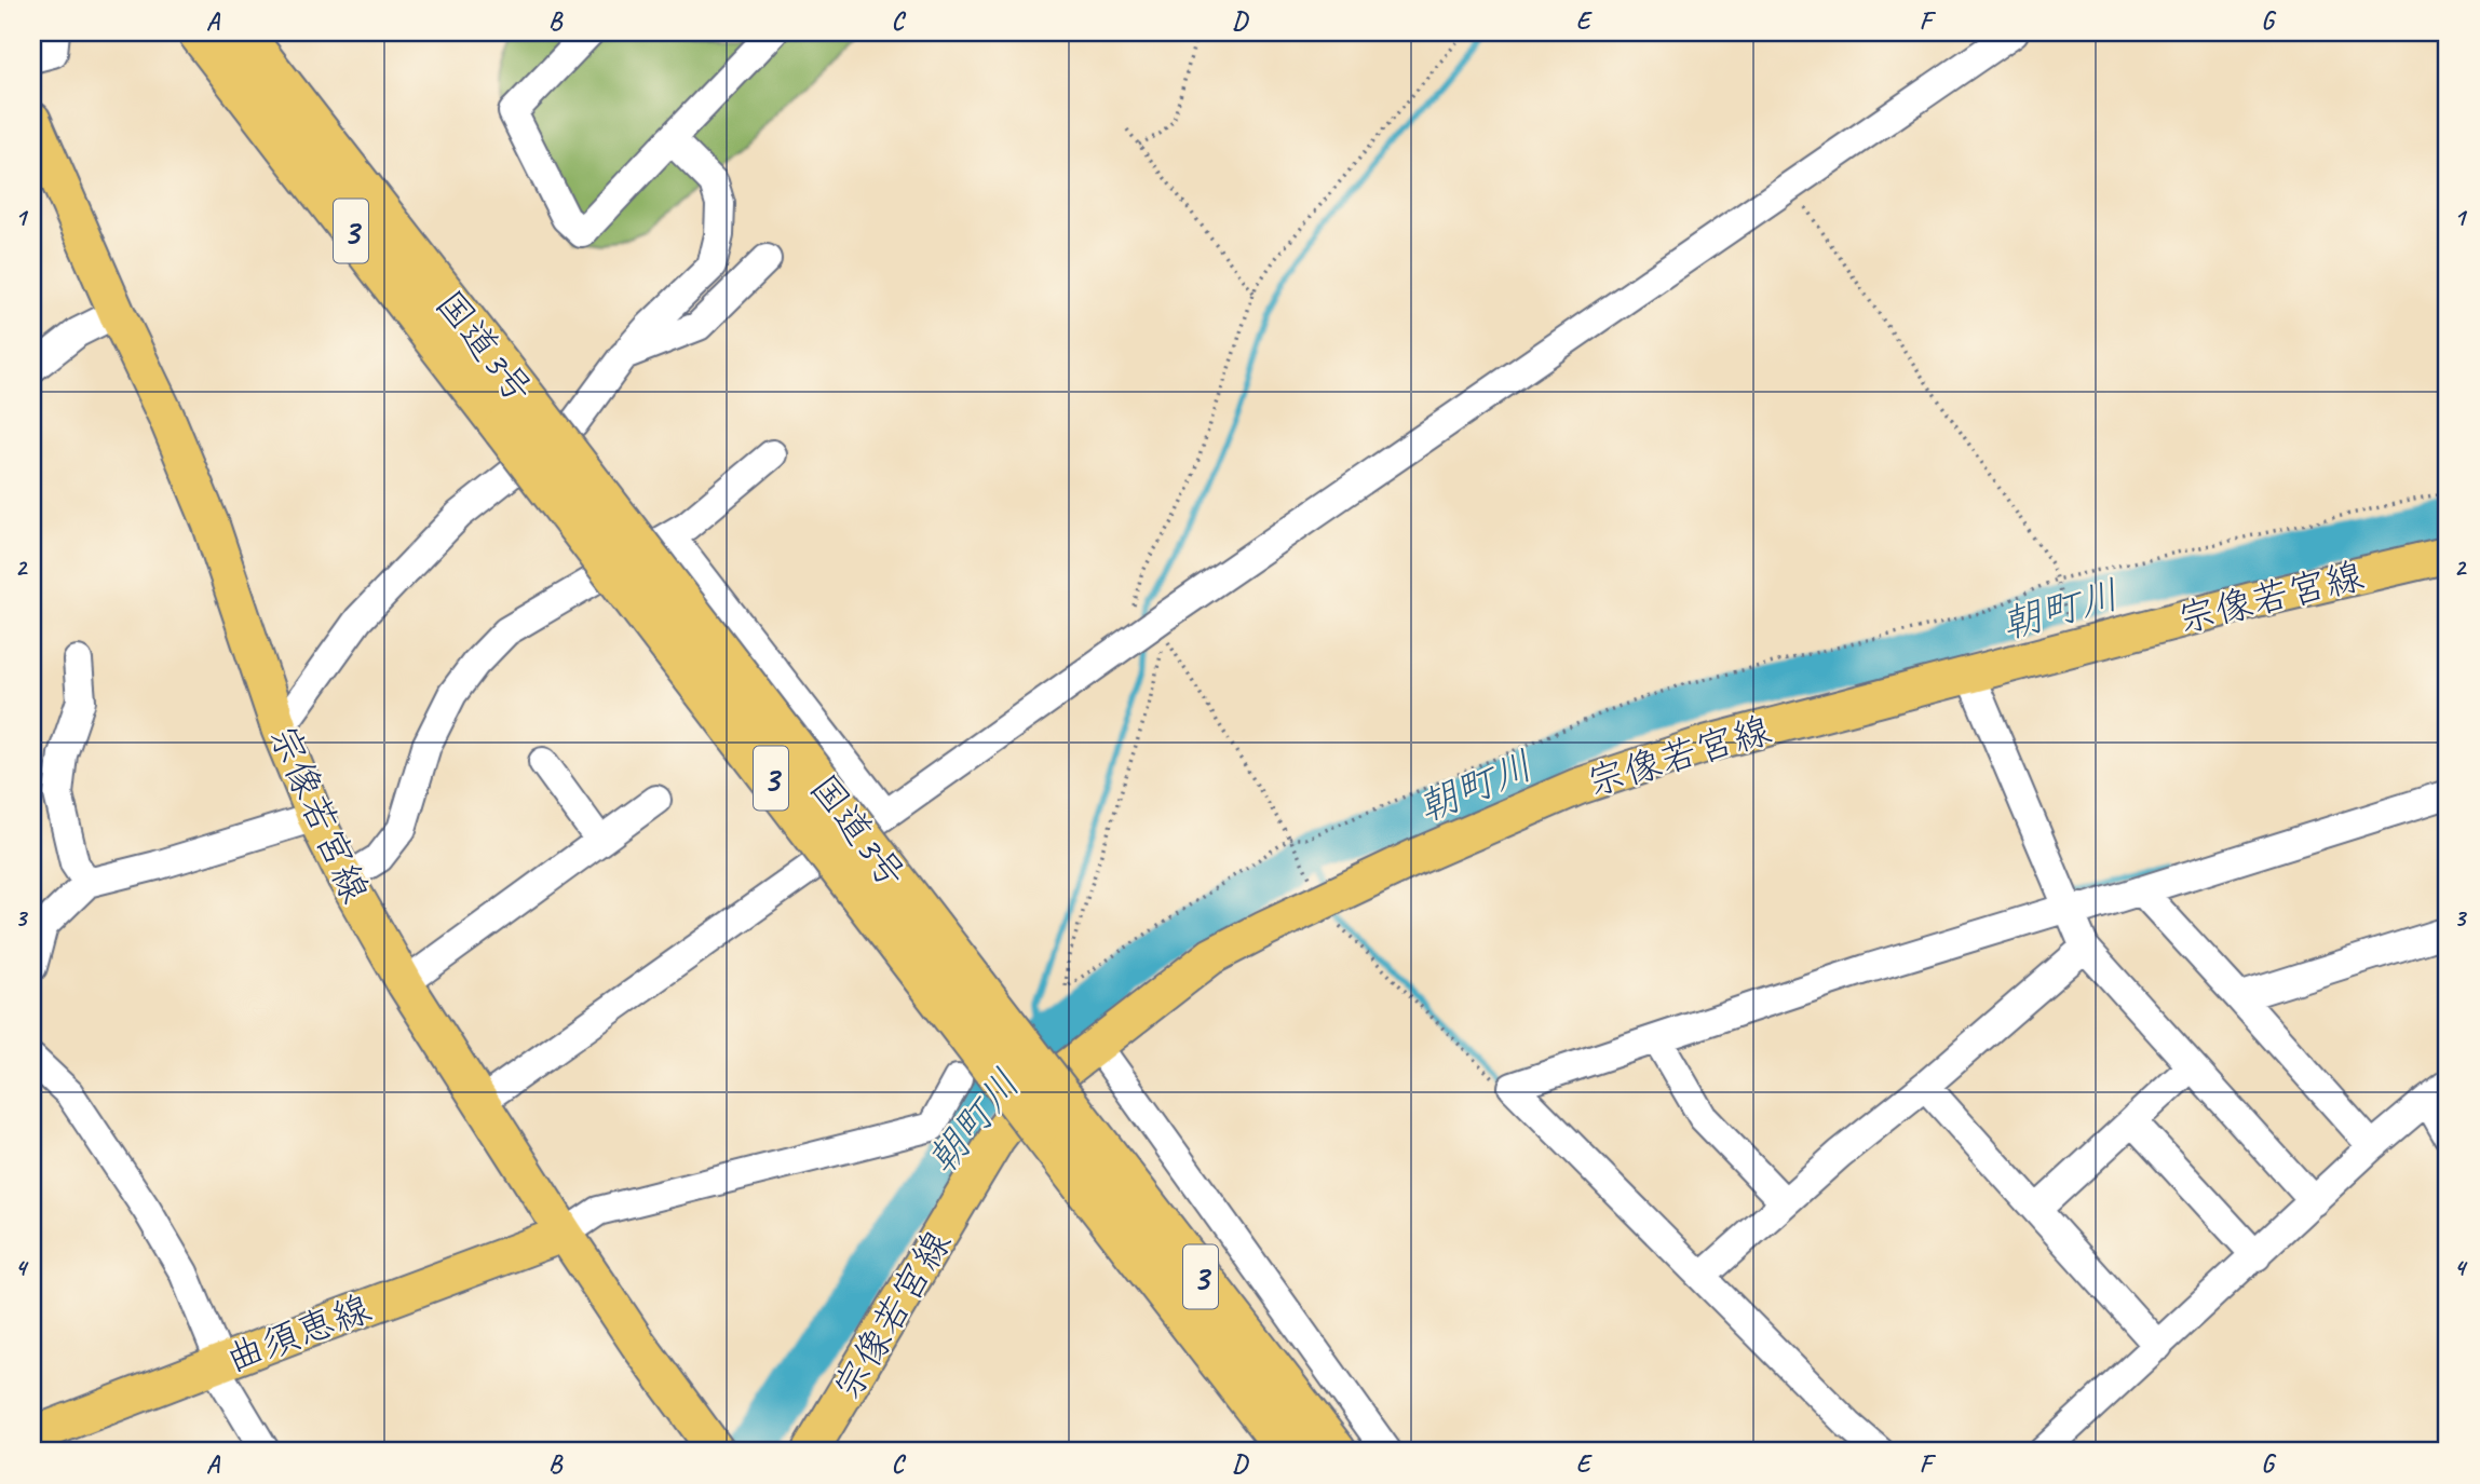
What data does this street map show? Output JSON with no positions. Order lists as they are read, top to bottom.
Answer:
{
  "streets": {
    "highway": ["3", "国道3号"],
    "main road": ["宗像若宮線", "曲須恵線"]
  },
  "crossings": [
    ["宗像若宮線", "曲須恵線"]
  ],
  "water": ["朝町川"],
  "grid": {
    "columns": [
      "A",
      "B",
      "C",
      "D",
      "E",
      "F",
      "G"
    ],
    "rows": [
      "1",
      "2",
      "3",
      "4"
    ]
  }
}
